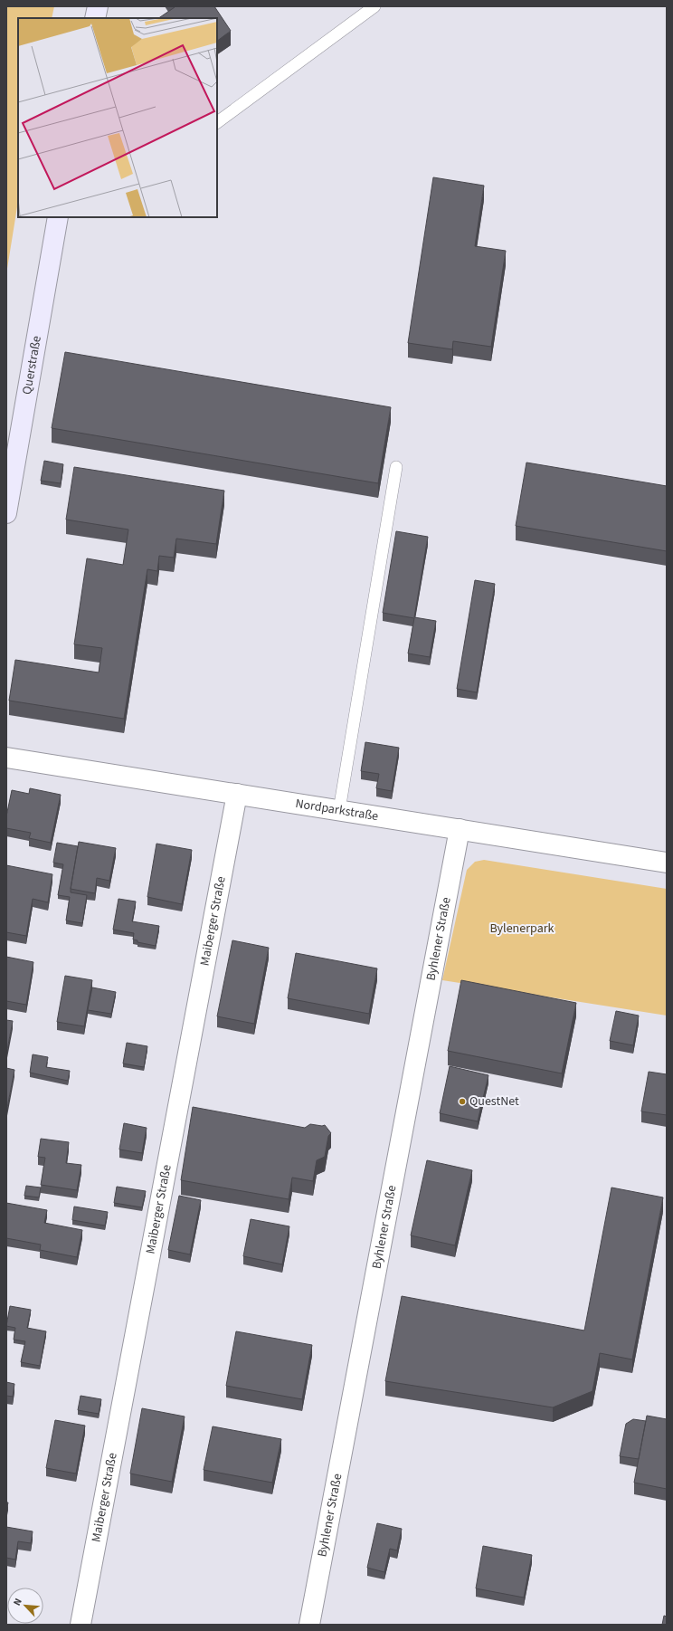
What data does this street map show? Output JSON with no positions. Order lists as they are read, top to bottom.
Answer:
{
  "streets": {
    "street": [
      "Querstraße",
      "Nordparkstraße",
      "Maiberger Straße",
      "Byhlener Straße"
    ]
  },
  "crossings": [
    ["Nordparkstraße", "Maiberger Straße"],
    ["Nordparkstraße", "Byhlener Straße"]
  ],
  "parks": ["Bylenerpark"],
  "places": ["QuestNet"],
  "north": "top left"
}
